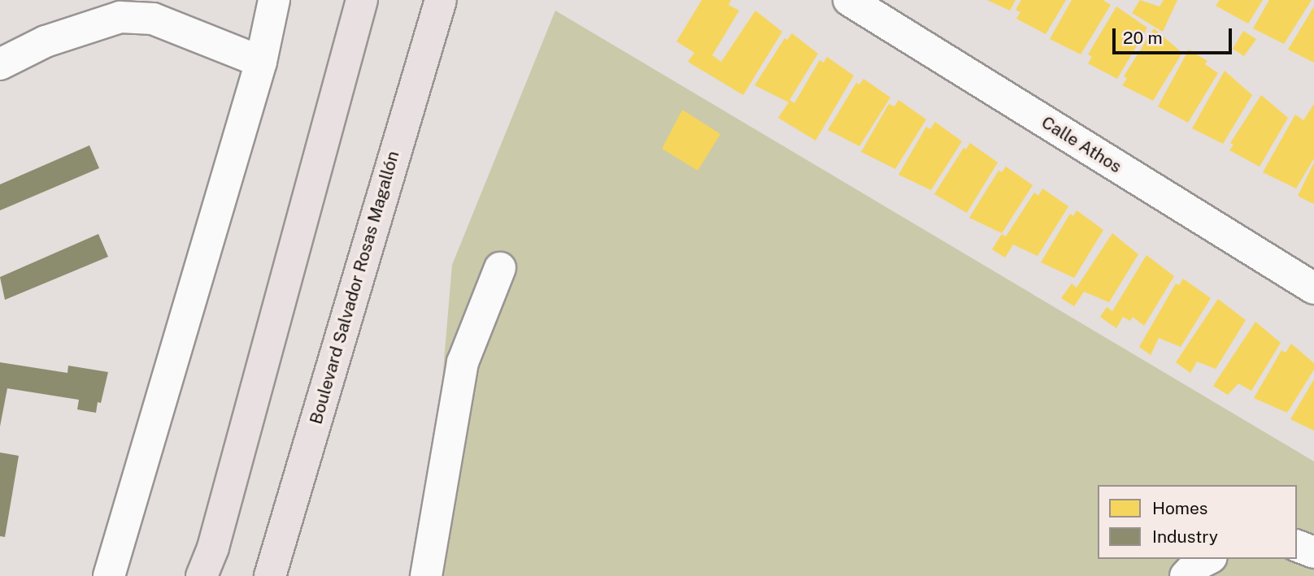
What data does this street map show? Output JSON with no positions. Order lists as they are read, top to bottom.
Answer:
{
  "streets": {
    "highway": ["Boulevard Salvador Rosas Magallón"],
    "street": ["Calle Athos"]
  },
  "legend": ["Homes", "Industry"],
  "scale_bar": "20 m"
}
